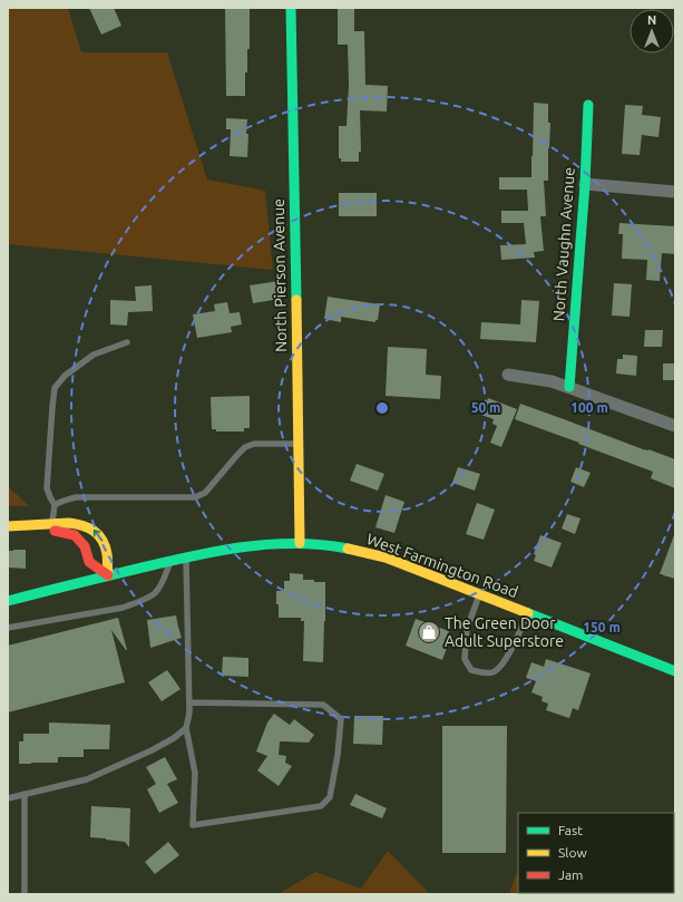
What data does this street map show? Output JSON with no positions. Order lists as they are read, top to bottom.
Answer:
{
  "streets": {
    "main road": ["North Vaughn Avenue", "North Pierson Avenue", "West Farmington Road"]
  },
  "crossings": [
    ["North Pierson Avenue", "West Farmington Road"]
  ],
  "places": {
    "shop": ["The Green Door Adult Superstore"]
  },
  "legend": ["Fast", "Slow", "Jam"],
  "north": "top",
  "rings": ["50 m", "100 m", "150 m"]
}
